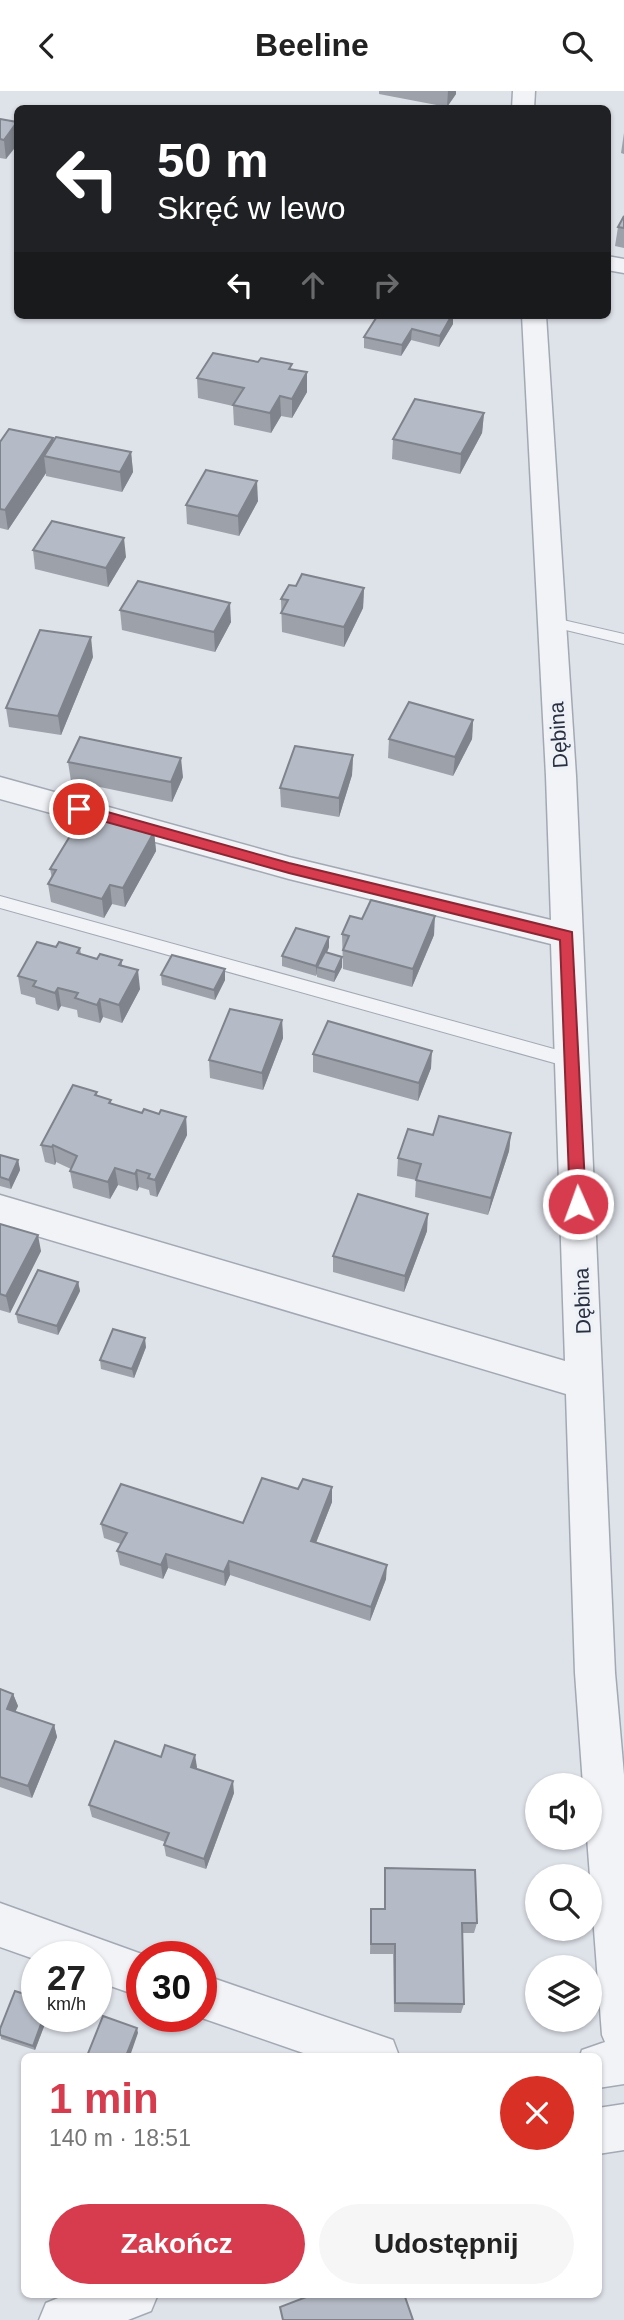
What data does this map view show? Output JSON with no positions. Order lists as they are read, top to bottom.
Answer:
{
  "streets": {
    "street": ["Dębina"]
  },
  "page": {
    "header": "Beeline",
    "turn": ["50 m", "Skręć w lewo"],
    "speed": "27 km/h",
    "limit": "30",
    "heading": ["1 min", "140 m · 18:51"],
    "buttons": ["Zakończ", "Udostępnij"]
  }
}
